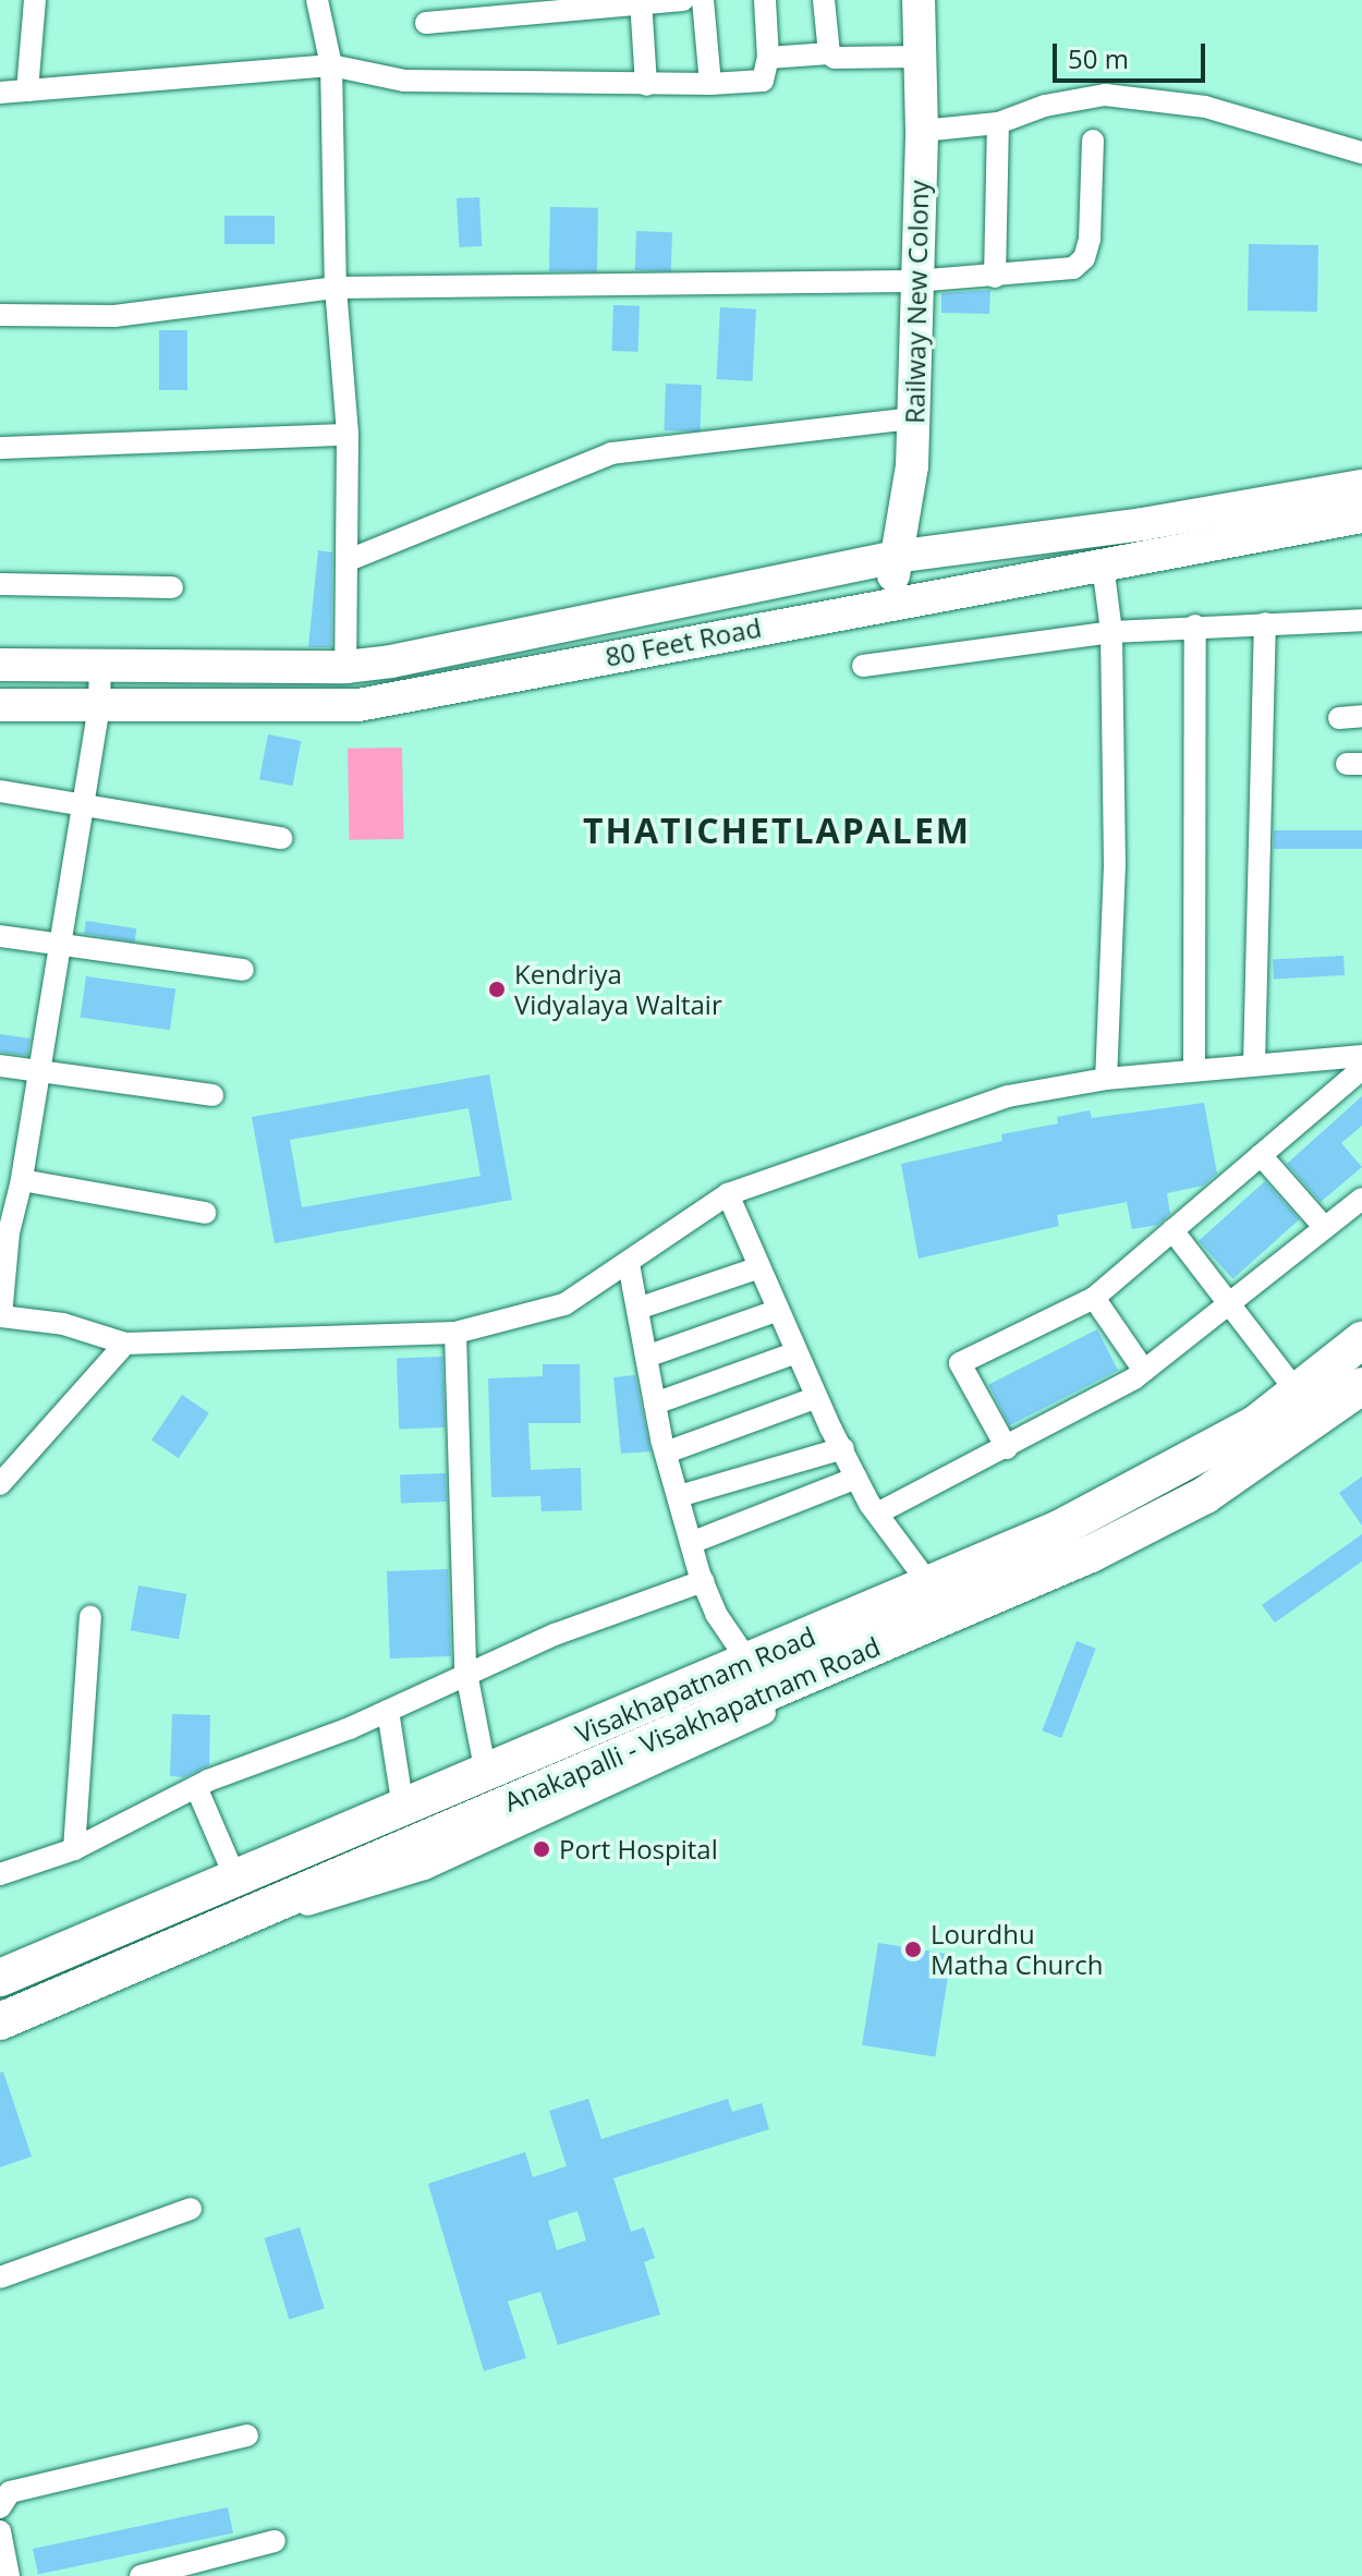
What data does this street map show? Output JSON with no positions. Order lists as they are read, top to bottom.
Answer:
{
  "streets": {
    "main road": ["Visakhapatnam Road", "Anakapalli - Visakhapatnam Road"],
    "street": ["Railway New Colony", "80 Feet Road"]
  },
  "crossings": [
    ["Railway New Colony", "80 Feet Road"]
  ],
  "districts": ["THATICHETLAPALEM"],
  "places": ["Kendriya Vidyalaya Waltair", "Port Hospital", "Lourdhu Matha Church"],
  "scale_bar": "50 m"
}
